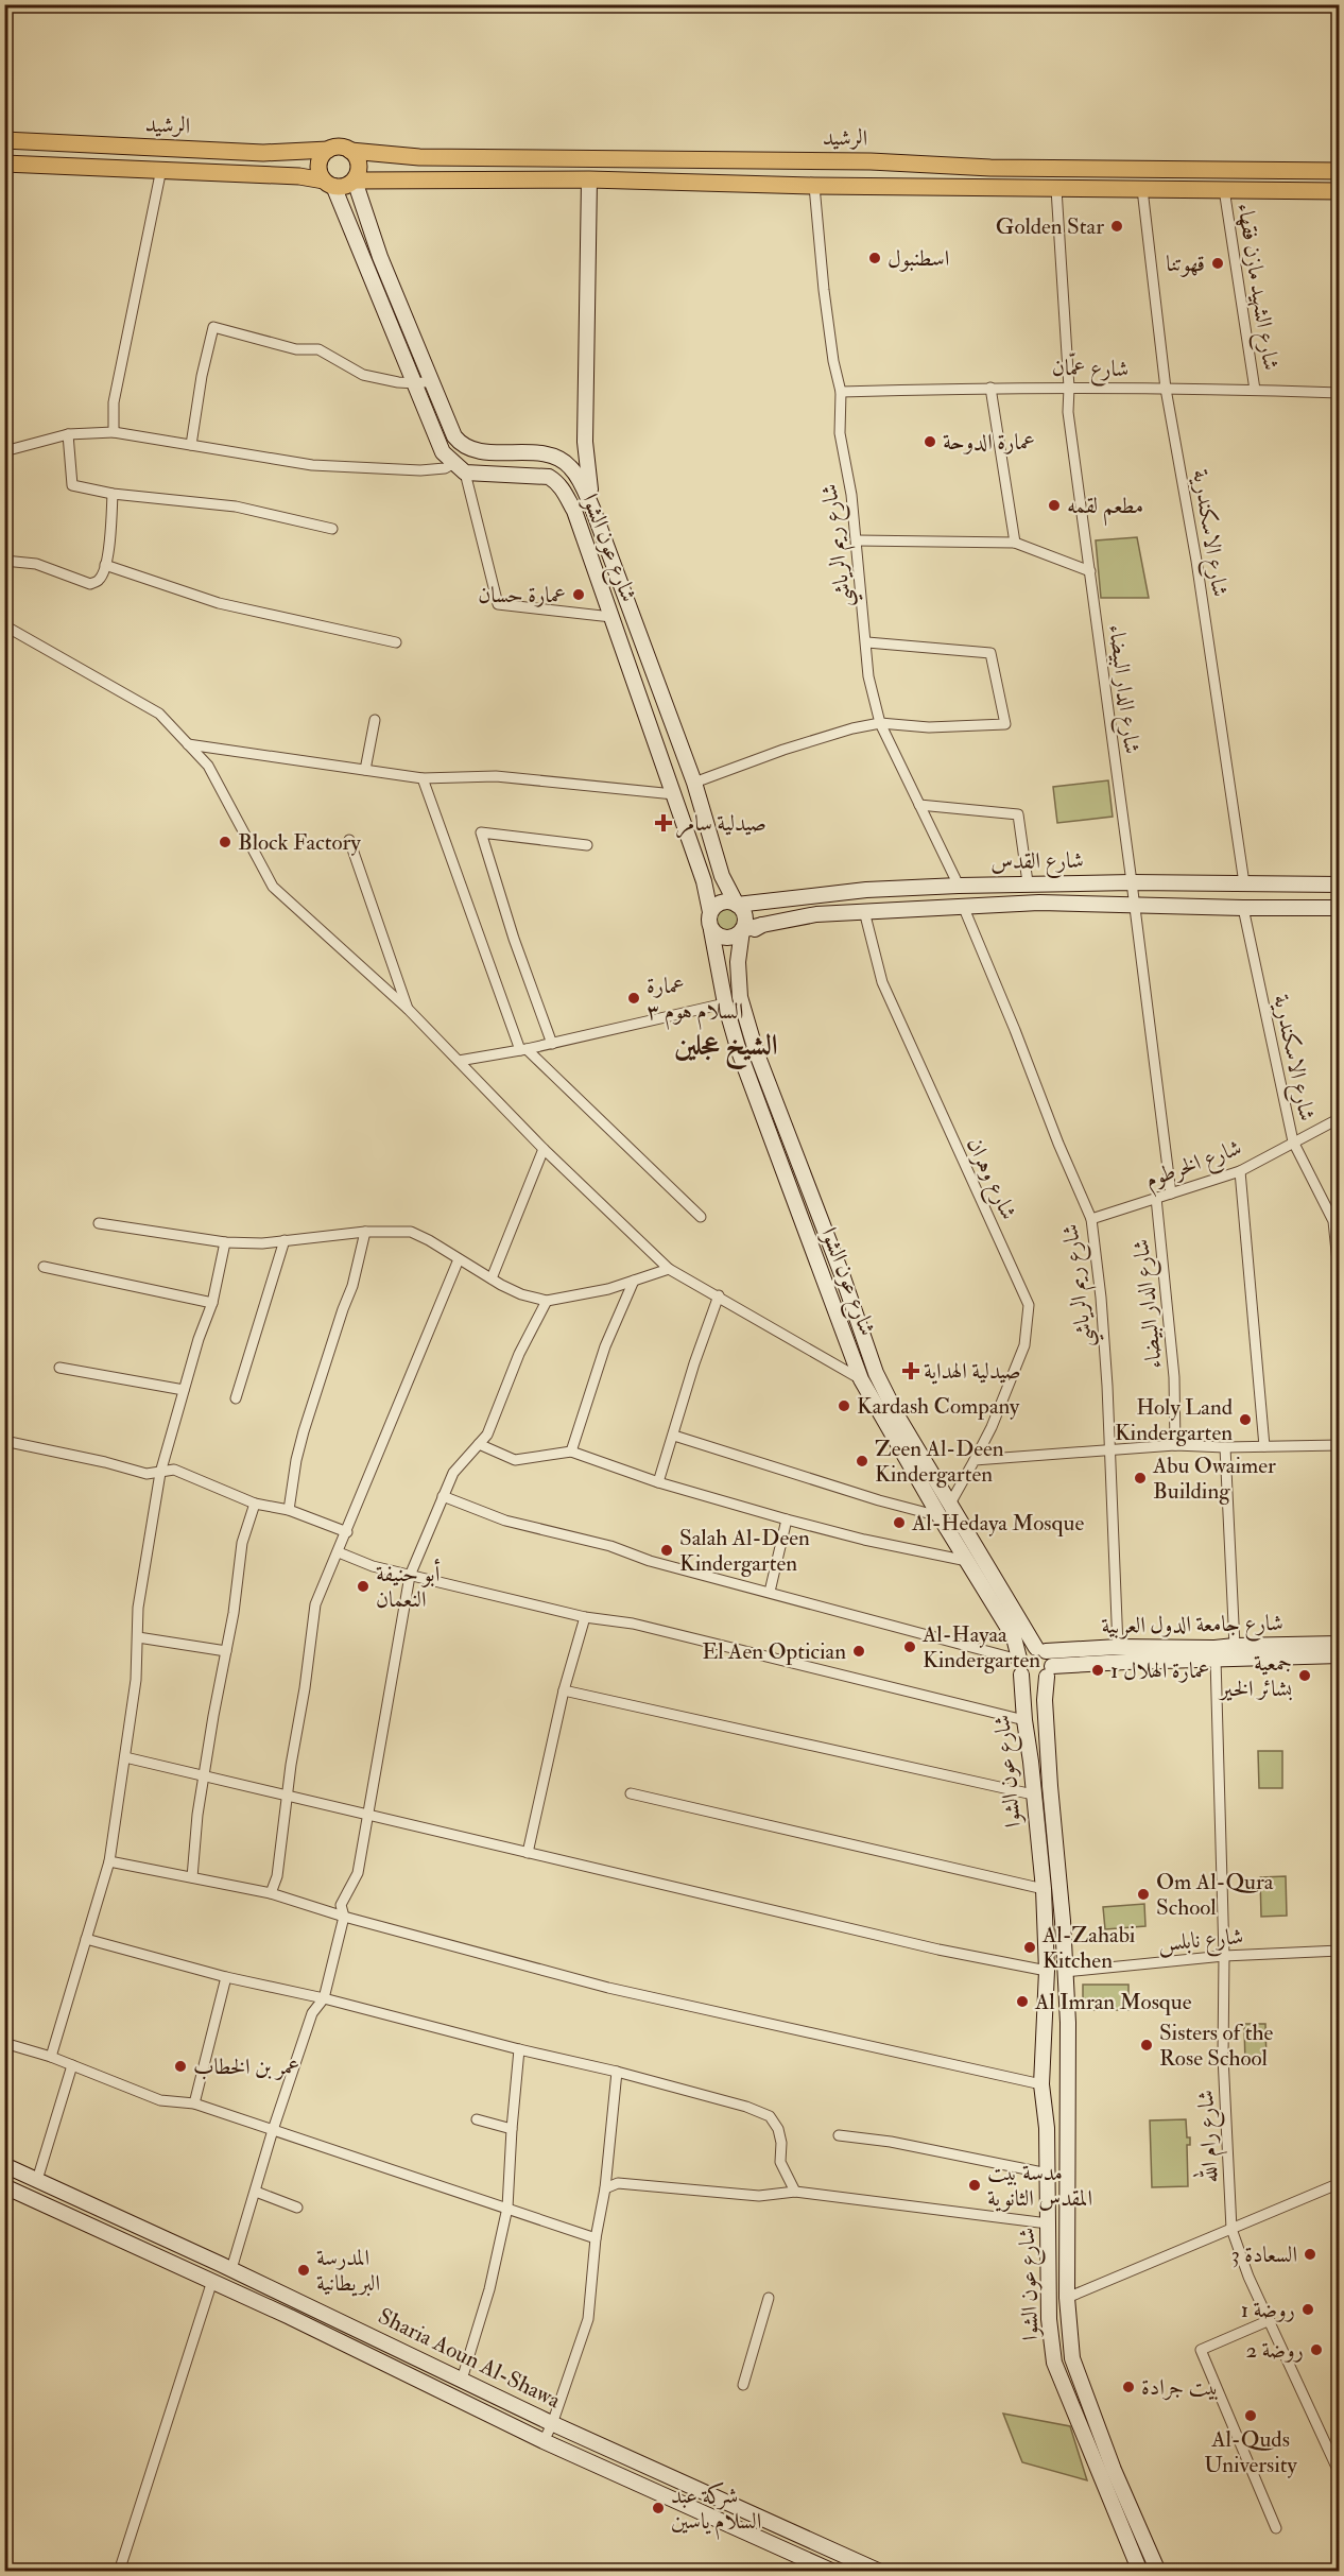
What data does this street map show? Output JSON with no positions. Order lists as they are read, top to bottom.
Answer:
{
  "streets": {
    "main road": [
      "الرشيد",
      "شارع عون الشوا",
      "شارع القدس",
      "شارع جامعة الدول العربية",
      "Sharia Aoun Al-Shawa"
    ],
    "street": [
      "شارع الشهيد مازن فقهاء",
      "شارع عمّان",
      "شارع الاسكندرية",
      "شارع ريم الرياشي",
      "شارع الدار البيضاء",
      "شارع الخرطوم",
      "شارع وهران",
      "شارع نابلس",
      "شارع رام الله"
    ]
  },
  "crossings": [
    ["شارع الشهيد مازن فقهاء", "شارع عمّان"],
    ["شارع عمّان", "شارع الاسكندرية"],
    ["شارع عمّان", "شارع ريم الرياشي"],
    ["شارع عمّان", "شارع الدار البيضاء"],
    ["شارع الاسكندرية", "شارع القدس"],
    ["شارع الاسكندرية", "شارع الخرطوم"],
    ["شارع ريم الرياشي", "شارع القدس"],
    ["شارع ريم الرياشي", "شارع الخرطوم"],
    ["شارع ريم الرياشي", "شارع جامعة الدول العربية"],
    ["شارع عون الشوا", "شارع القدس"],
    ["شارع عون الشوا", "شارع وهران"],
    ["شارع عون الشوا", "شارع جامعة الدول العربية"],
    ["شارع عون الشوا", "شارع نابلس"],
    ["شارع الدار البيضاء", "شارع القدس"],
    ["شارع الدار البيضاء", "شارع الخرطوم"],
    ["شارع القدس", "شارع وهران"],
    ["شارع جامعة الدول العربية", "شارع رام الله"],
    ["شارع نابلس", "شارع رام الله"]
  ],
  "districts": ["الشيخ عجلين"],
  "places": {
    "other": [
      "Golden Star",
      "اسطنبول",
      "قهوتنا",
      "عمارة الدوحة",
      "مطعم لقمه",
      "عمارة حسان",
      "Block Factory",
      "عمارة السلام هوم ٣",
      "Kardash Company",
      "Holy Land Kindergarten",
      "Zeen Al-Deen Kindergarten",
      "Abu Owaimer Building",
      "Al-Hedaya Mosque",
      "Salah Al-Deen Kindergarten",
      "أبو حنيفة النعمان",
      "Al-Hayaa Kindergarten",
      "El Aen Optician",
      "عمارة الهلال 1",
      "جمعية بشائر الخير",
      "Om Al-Qura School",
      "Al-Zahabi Kitchen",
      "Al Imran Mosque",
      "Sisters of the Rose School",
      "عمر بن الخطاب",
      "مدسة بيت المقدس الثانوية",
      "السعادة 3",
      "المدرسة البريطانية",
      "روضة 1",
      "روضة 2",
      "بيت جرادة",
      "Al-Quds University",
      "شركة عبد السلام ياسين"
    ],
    "health": ["صيدلية سامر", "صيدلية الهداية"]
  }
}
